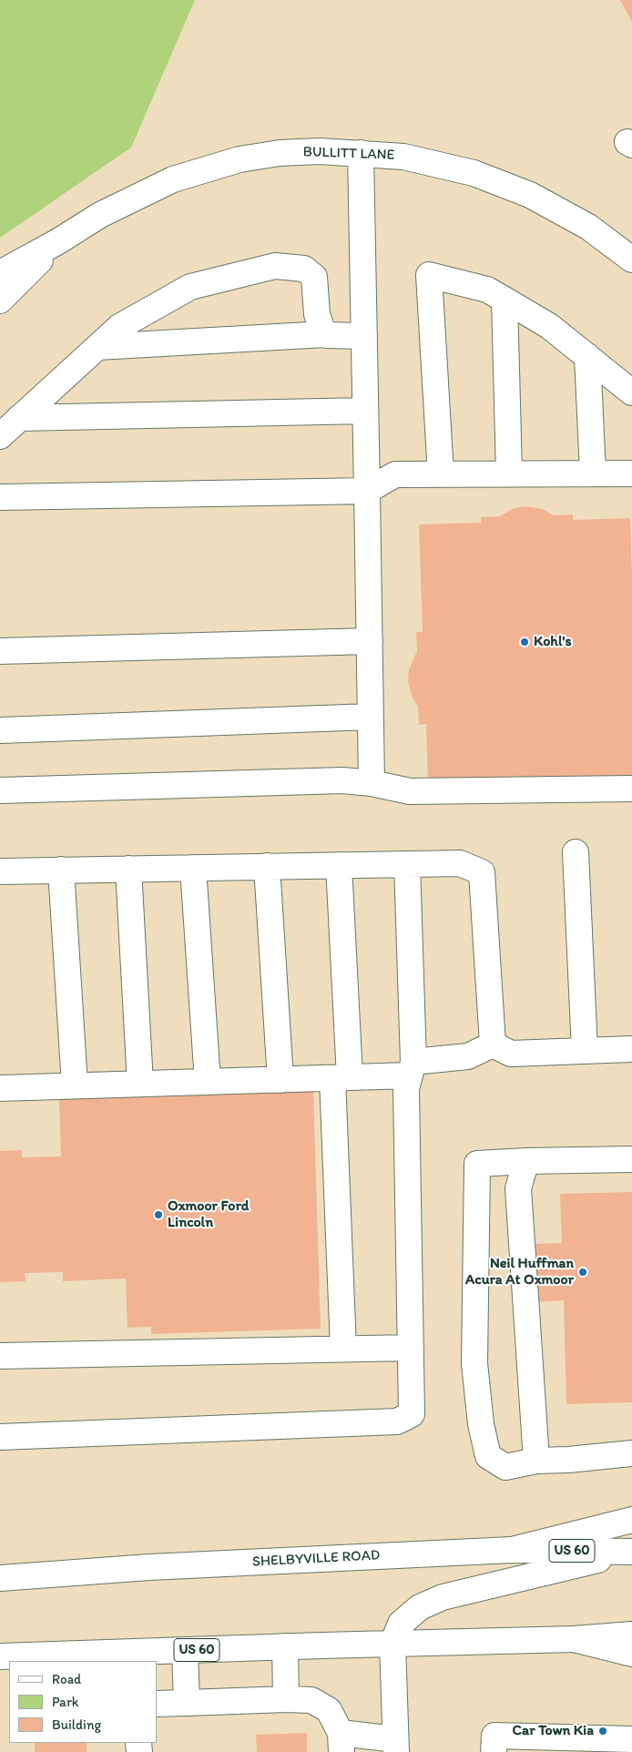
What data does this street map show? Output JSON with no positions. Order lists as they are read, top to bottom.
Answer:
{
  "streets": {
    "main road": ["BULLITT LANE", "US 60", "SHELBYVILLE ROAD"]
  },
  "places": [
    "Kohl's",
    "Oxmoor Ford Lincoln",
    "Neil Huffman Acura At Oxmoor",
    "Car Town Kia"
  ],
  "legend": ["Road", "Park", "Building"]
}
